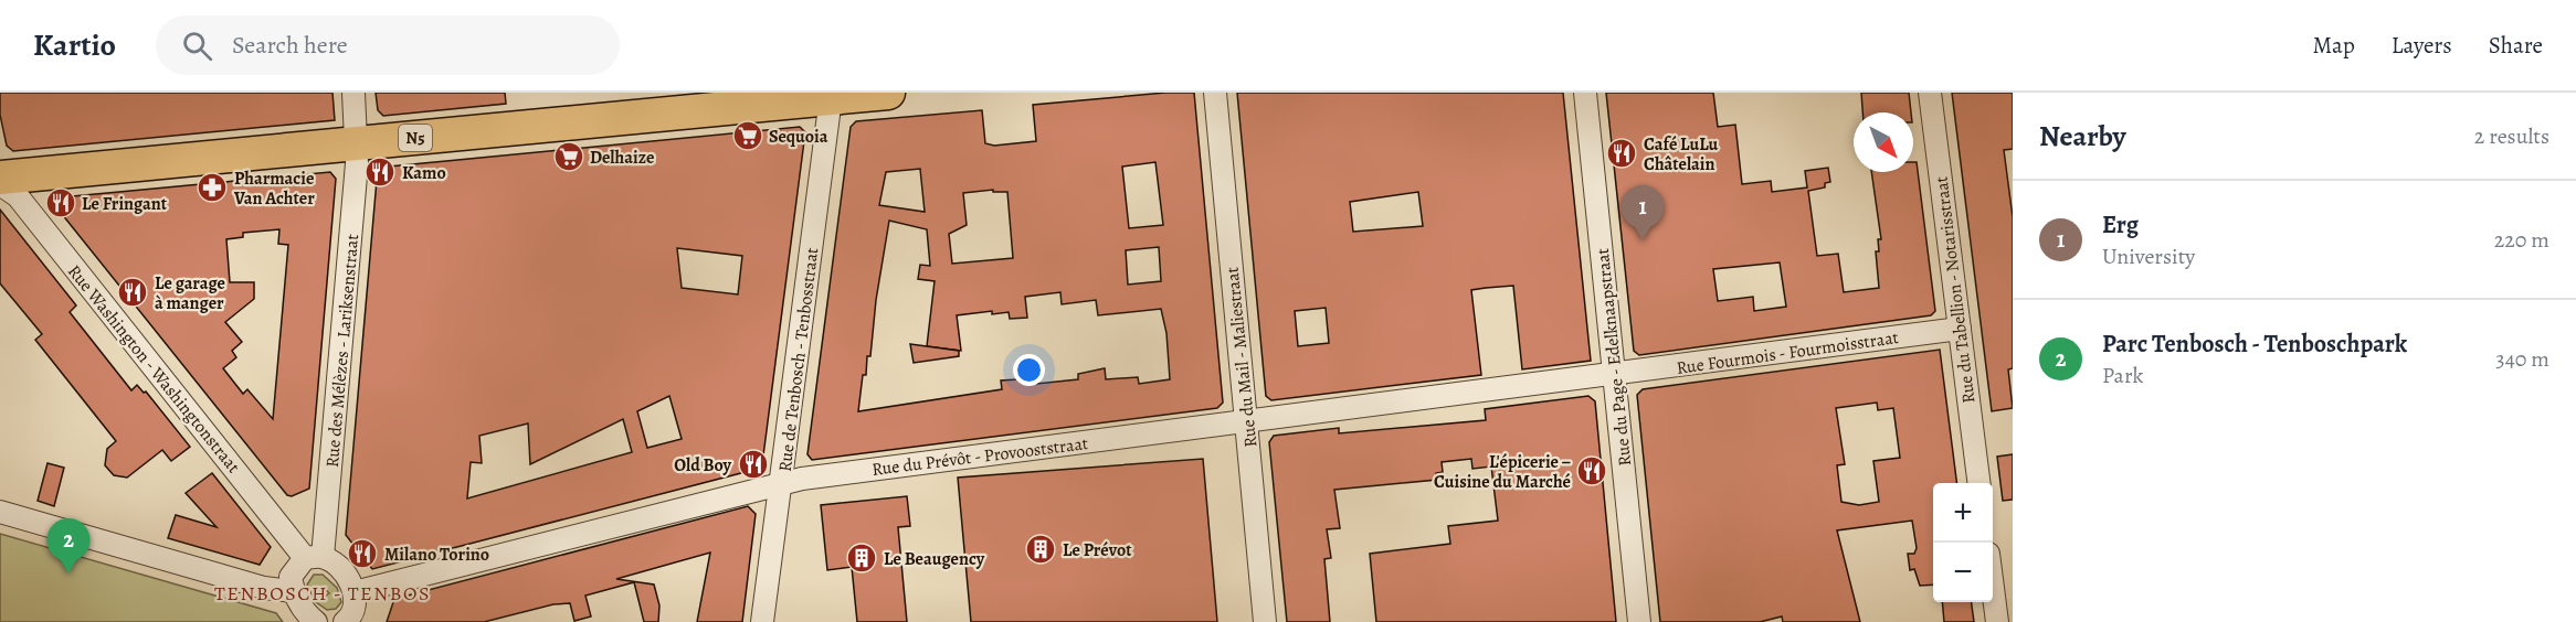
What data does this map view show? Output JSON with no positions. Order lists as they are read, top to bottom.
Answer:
{
  "streets": {
    "main road": ["N5"],
    "street": [
      "Rue du Tabellion - Notarisstraat",
      "Rue des Mélèzes - Lariksenstraat",
      "Rue Fourmois - Fourmoisstraat",
      "Rue du Mail - Maliestraat",
      "Rue du Page - Edelknaapstraat",
      "Rue de Tenbosch - Tenbosstraat",
      "Rue Washington - Washingtonstraat",
      "Rue du Prévôt - Provooststraat"
    ]
  },
  "crossings": [
    ["N5", "Rue des Mélèzes - Lariksenstraat"],
    ["N5", "Rue de Tenbosch - Tenbosstraat"],
    ["Rue du Tabellion - Notarisstraat", "Rue Fourmois - Fourmoisstraat"],
    ["Rue des Mélèzes - Lariksenstraat", "Rue Washington - Washingtonstraat"],
    ["Rue Fourmois - Fourmoisstraat", "Rue du Page - Edelknaapstraat"],
    ["Rue Fourmois - Fourmoisstraat", "Rue du Prévôt - Provooststraat"],
    ["Rue du Mail - Maliestraat", "Rue du Prévôt - Provooststraat"],
    ["Rue du Page - Edelknaapstraat", "Rue du Prévôt - Provooststraat"],
    ["Rue de Tenbosch - Tenbosstraat", "Rue du Prévôt - Provooststraat"],
    ["Rue Washington - Washingtonstraat", "Rue du Prévôt - Provooststraat"]
  ],
  "districts": ["TENBOSCH - TENBOS"],
  "places": {
    "supermarket": ["Sequoia", "Delhaize"],
    "restaurant": [
      "Café LuLu Châtelain",
      "Kamo",
      "Le Fringant",
      "Le garage à manger",
      "Old Boy",
      "L'épicerie – Cuisine du Marché",
      "Milano Torino"
    ],
    "pharmacy": ["Pharmacie Van Achter"],
    "building": ["Le Prévot", "Le Beaugency"]
  },
  "north": "bottom right",
  "page": {
    "header": "Kartio",
    "search": "Search here",
    "nav": ["Map", "Layers", "Share"],
    "heading": ["Nearby", "2 results"],
    "list": [
      {
        "mark": "1",
        "name": "Erg",
        "note": "University",
        "value": "220 m"
      },
      {
        "mark": "2",
        "name": "Parc Tenbosch - Tenboschpark",
        "note": "Park",
        "value": "340 m"
      }
    ],
    "pins": ["1", "2"],
    "map_buttons": ["+", "−"]
  }
}
